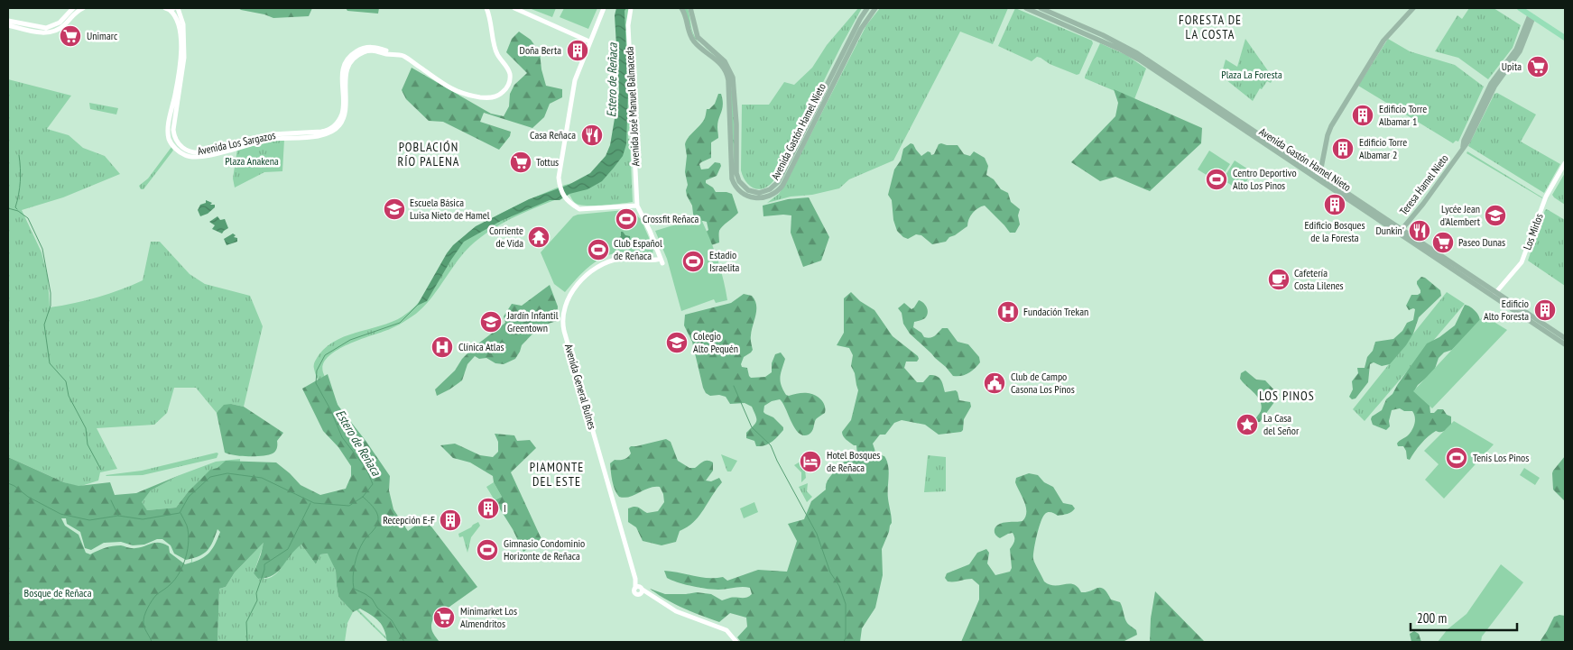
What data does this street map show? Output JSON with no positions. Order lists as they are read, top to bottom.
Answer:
{
  "streets": {
    "main road": ["Avenida Gastón Hamel Nieto", "Teresa Hamel Nieto"],
    "street": [
      "Avenida José Manuel Balmaceda",
      "Avenida Los Sargazos",
      "Los Mirlos",
      "Avenida General Bulnes"
    ]
  },
  "crossings": [
    ["Avenida Gastón Hamel Nieto", "Teresa Hamel Nieto"],
    ["Avenida Gastón Hamel Nieto", "Los Mirlos"]
  ],
  "districts": [
    "FORESTA DE LA COSTA",
    "POBLACIÓN RÍO PALENA",
    "LOS PINOS",
    "PIAMONTE DEL ESTE"
  ],
  "water": ["Estero de Reñaca"],
  "parks": ["Plaza La Foresta", "Plaza Anakena", "Bosque de Reñaca"],
  "places": {
    "supermarket": [
      "Unimarc",
      "Upita",
      "Tottus",
      "Paseo Dunas",
      "Minimarket Los Almendritos"
    ],
    "building": [
      "Doña Berta",
      "Edificio Torre Albamar 1",
      "Edificio Torre Albamar 2",
      "Edificio Bosques de la Foresta",
      "Edificio Alto Foresta",
      "I",
      "Recepción E-F"
    ],
    "restaurant": ["Casa Reñaca", "Dunkin'"],
    "sports": [
      "Centro Deportivo Alto Los Pinos",
      "Crossfit Reñaca",
      "Club Español de Reñaca",
      "Estadio Israelita",
      "Tenis Los Pinos",
      "Gimnasio Condominio Horizonte de Reñaca"
    ],
    "school or university": [
      "Escuela Básica Luisa Nieto de Hamel",
      "Lycée Jean d’Alembert",
      "Jardín Infantil Greentown",
      "Colegio Alto Pequén"
    ],
    "temple": ["Corriente de Vida"],
    "cafe": ["Cafetería Costa Lilenes"],
    "hospital": ["Fundación Trekan", "Clínica Atlas"],
    "public building": ["Club de Campo Casona Los Pinos"],
    "place": ["La Casa del Señor"],
    "hotel": ["Hotel Bosques de Reñaca"]
  },
  "scale_bar": "200 m"
}
